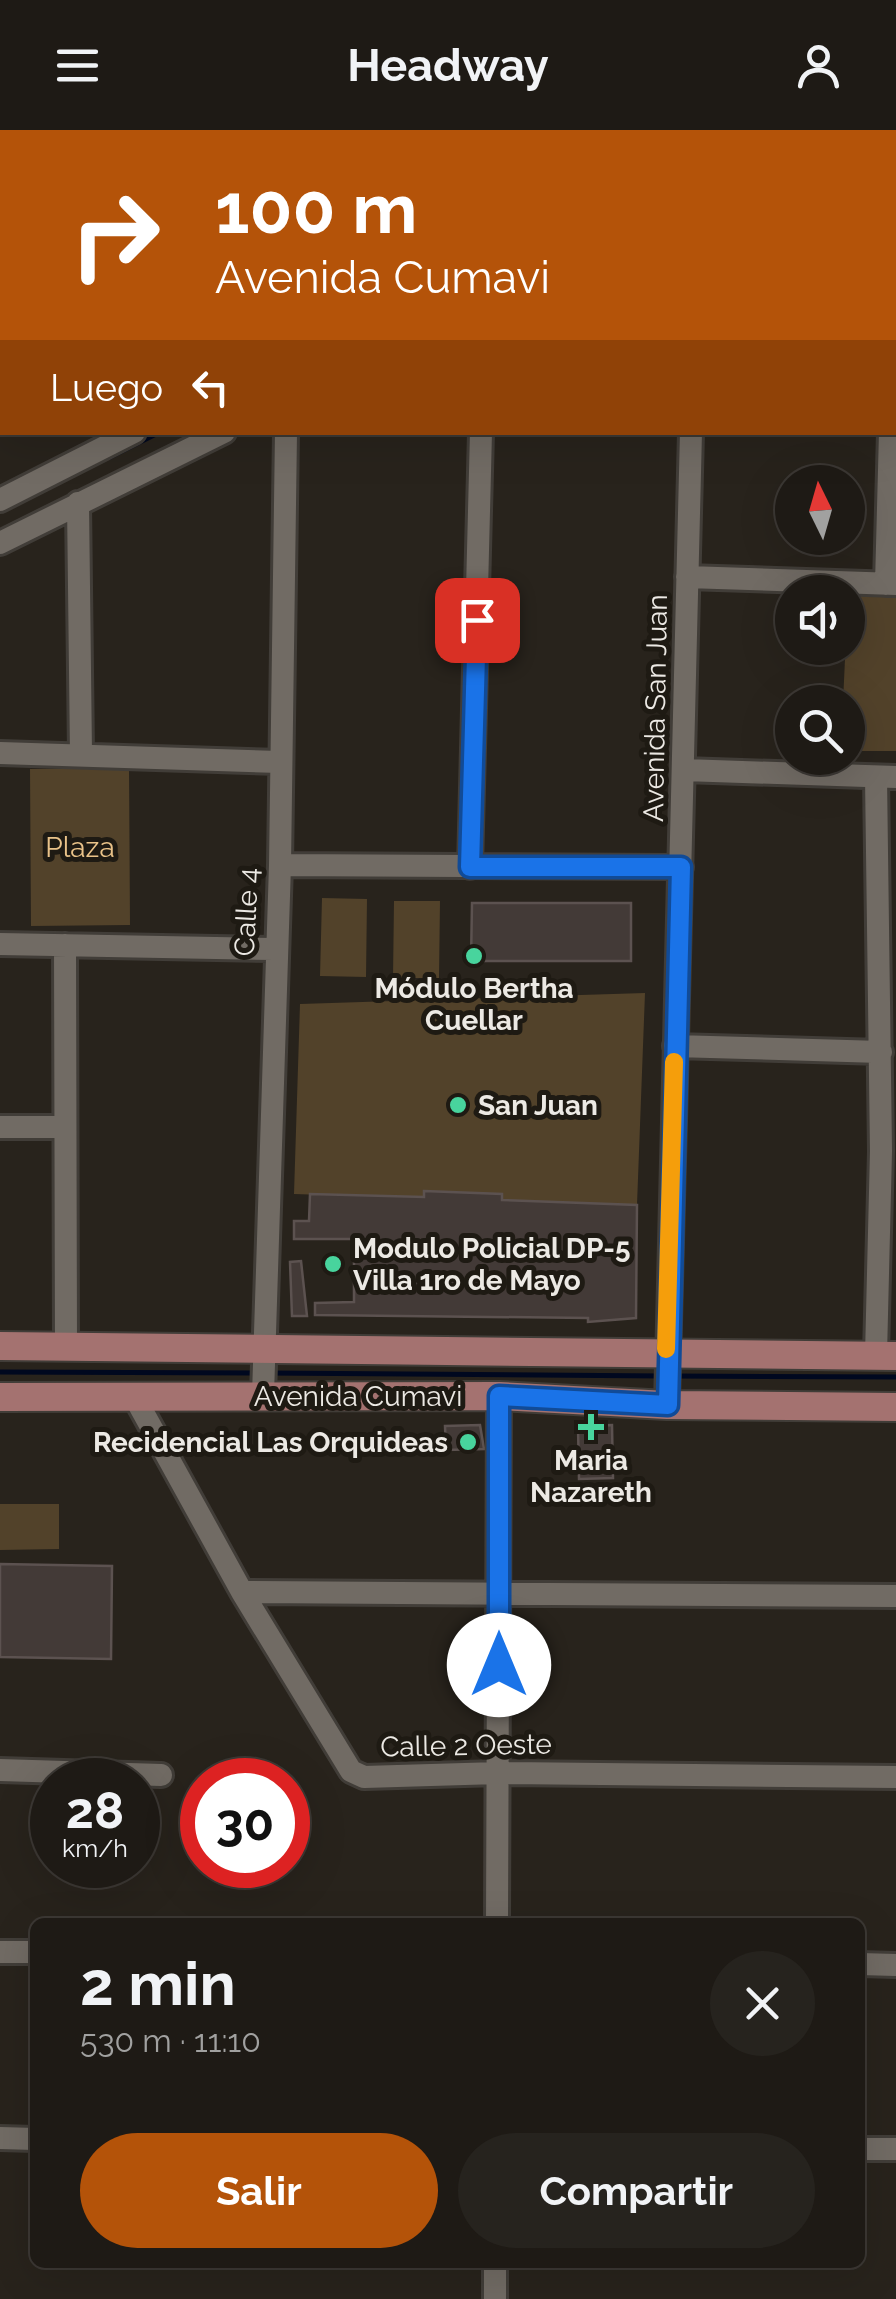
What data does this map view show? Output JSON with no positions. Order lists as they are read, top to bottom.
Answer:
{
  "streets": {
    "main road": ["Avenida Cumavi"],
    "street": ["Avenida San Juan", "Calle 4", "Calle 2 Oeste"]
  },
  "crossings": [
    ["Avenida San Juan", "Avenida Cumavi"],
    ["Calle 4", "Avenida Cumavi"],
    ["Avenida Cumavi", "Calle 2 Oeste"]
  ],
  "parks": ["Plaza"],
  "places": {
    "other": [
      "Módulo Bertha Cuellar",
      "San Juan",
      "Modulo Policial DP-5 Villa 1ro de Mayo",
      "Recidencial Las Orquideas"
    ],
    "health": ["Maria Nazareth"]
  },
  "north": "top",
  "page": {
    "header": "Headway",
    "turn": ["100 m", "Avenida Cumavi"],
    "then": "Luego",
    "speed": "28 km/h",
    "limit": "30",
    "heading": ["2 min", "530 m · 11:10"],
    "buttons": ["Salir", "Compartir"]
  }
}
